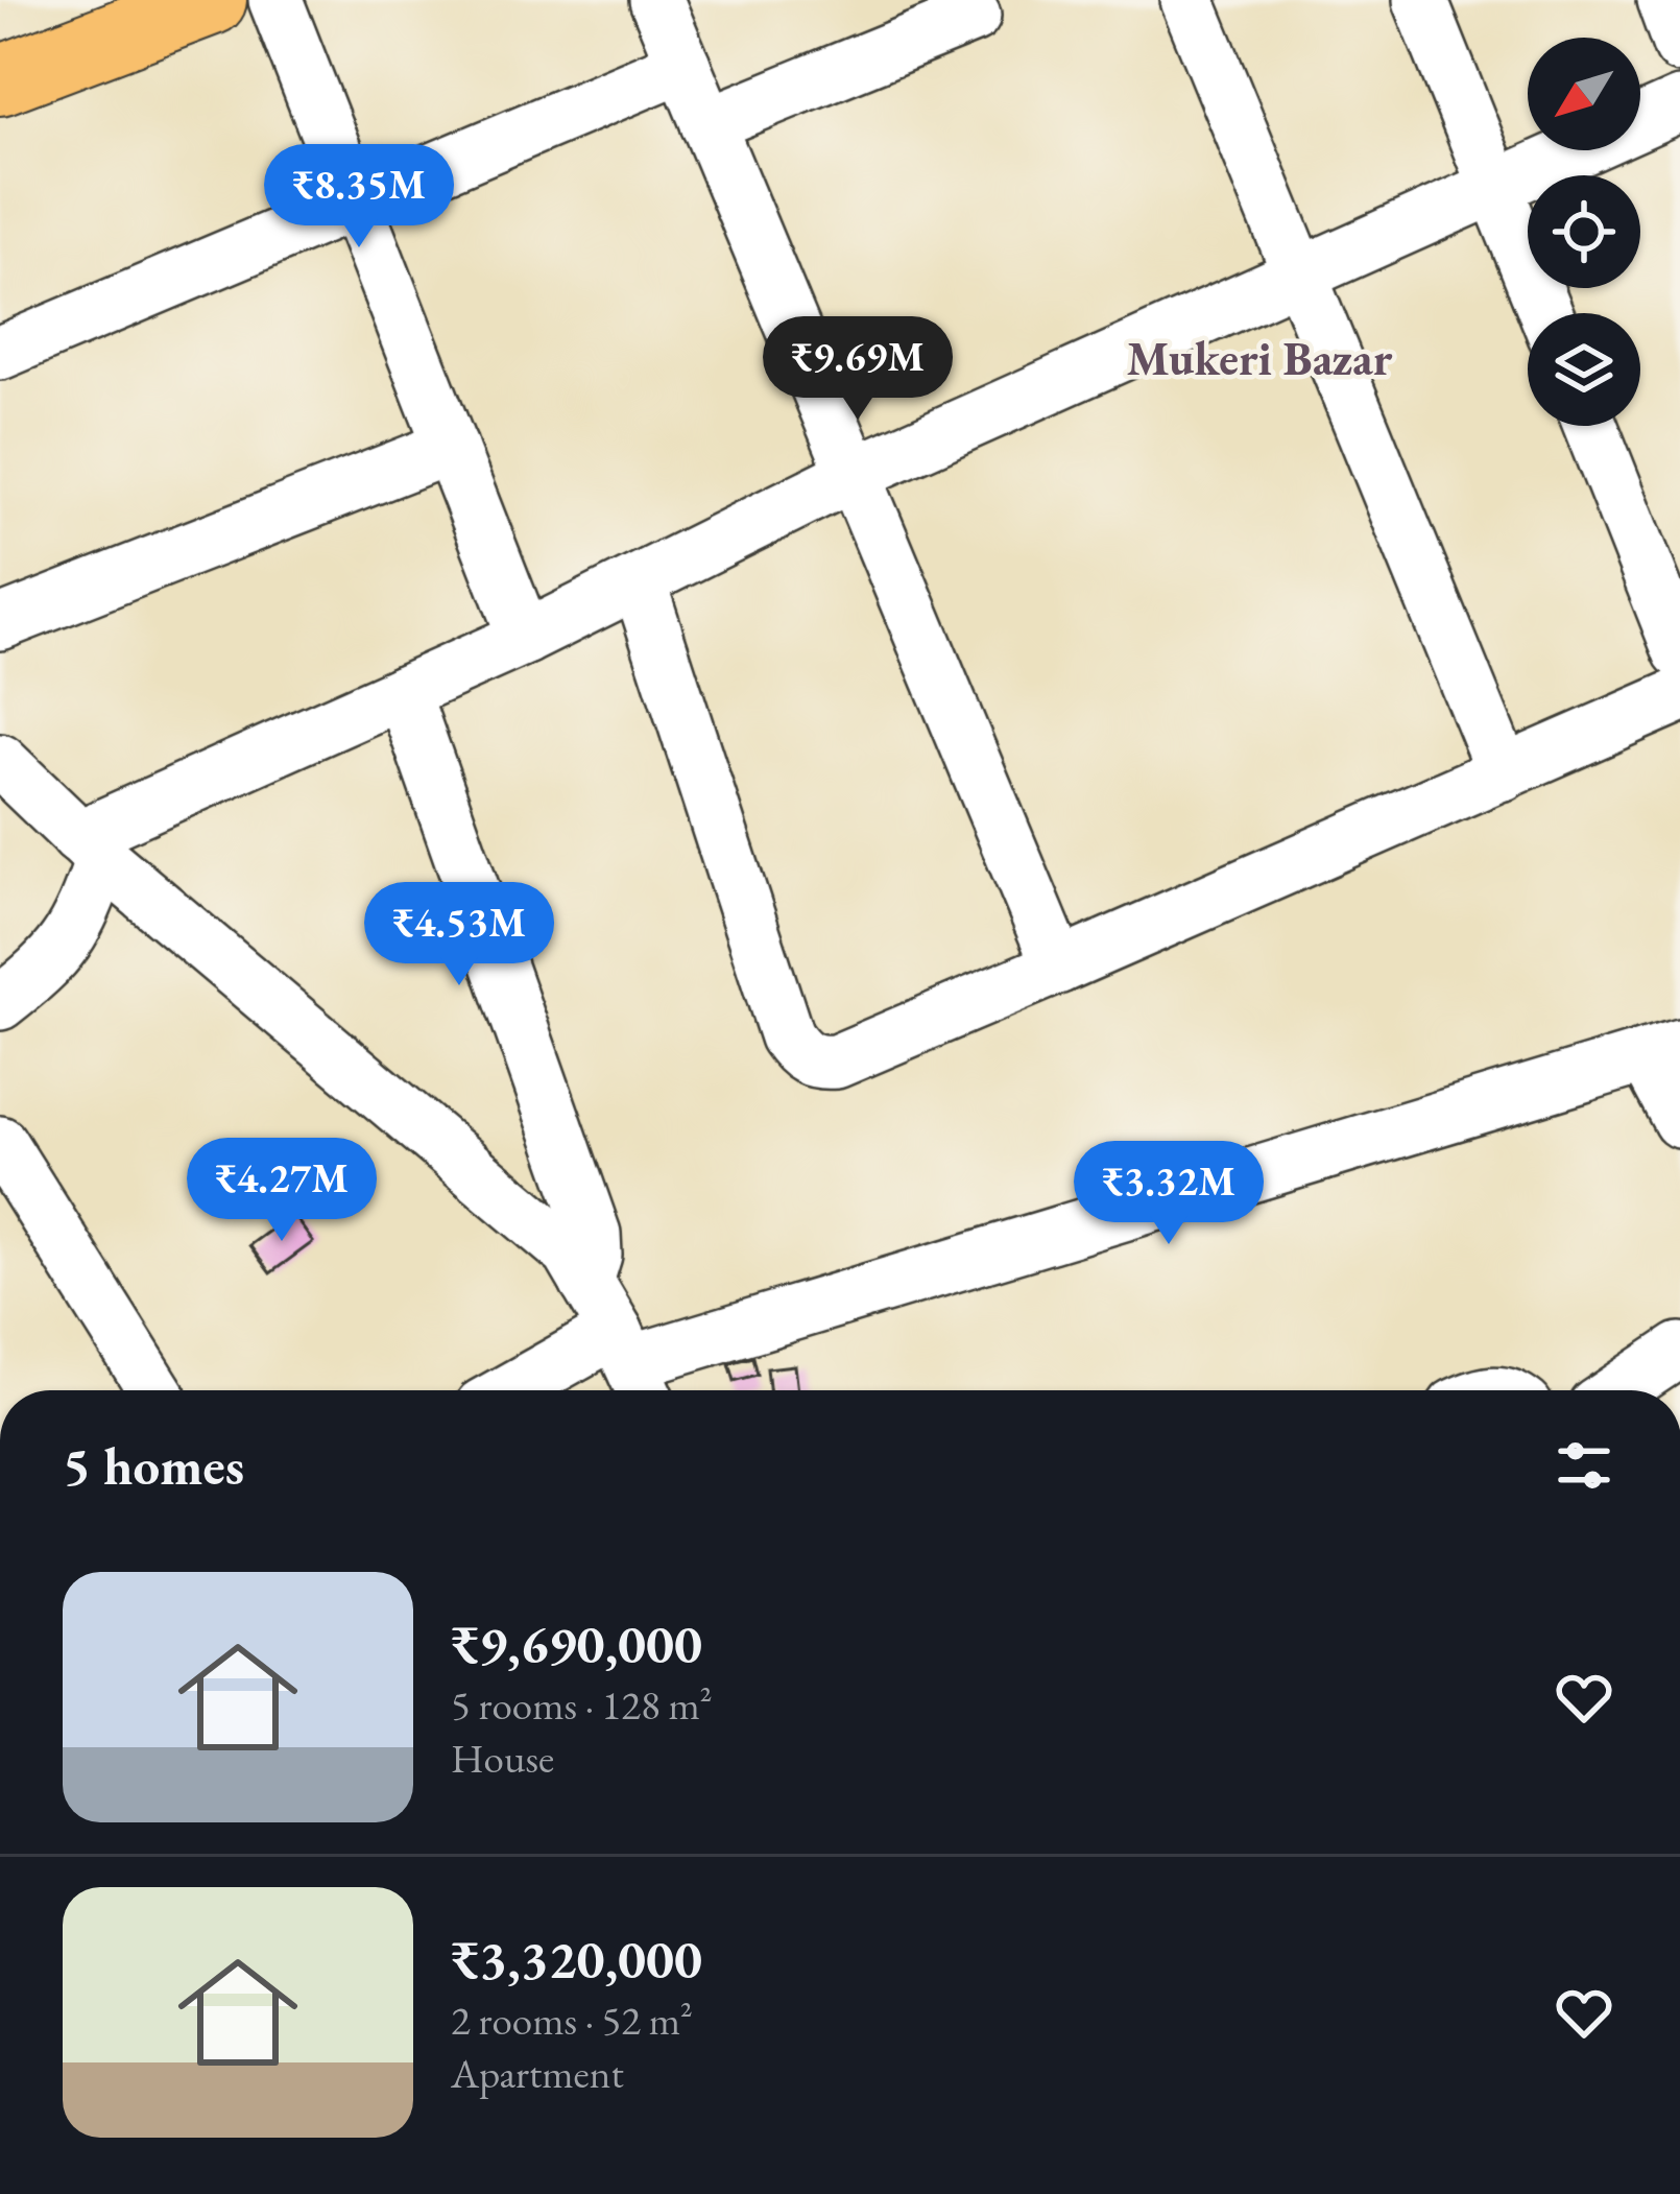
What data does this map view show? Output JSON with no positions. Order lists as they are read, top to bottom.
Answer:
{
  "districts": ["Mukeri Bazar"],
  "north": "bottom left",
  "page": {
    "price": [
      "₹8.35M",
      "₹9.69M",
      "₹4.53M",
      "₹4.27M",
      "₹3.32M"
    ],
    "heading": "5 homes",
    "list": [
      {
        "name": "₹9,690,000",
        "note": "5 rooms · 128 m² · House"
      },
      {
        "name": "₹3,320,000",
        "note": "2 rooms · 52 m² · Apartment"
      }
    ]
  }
}
